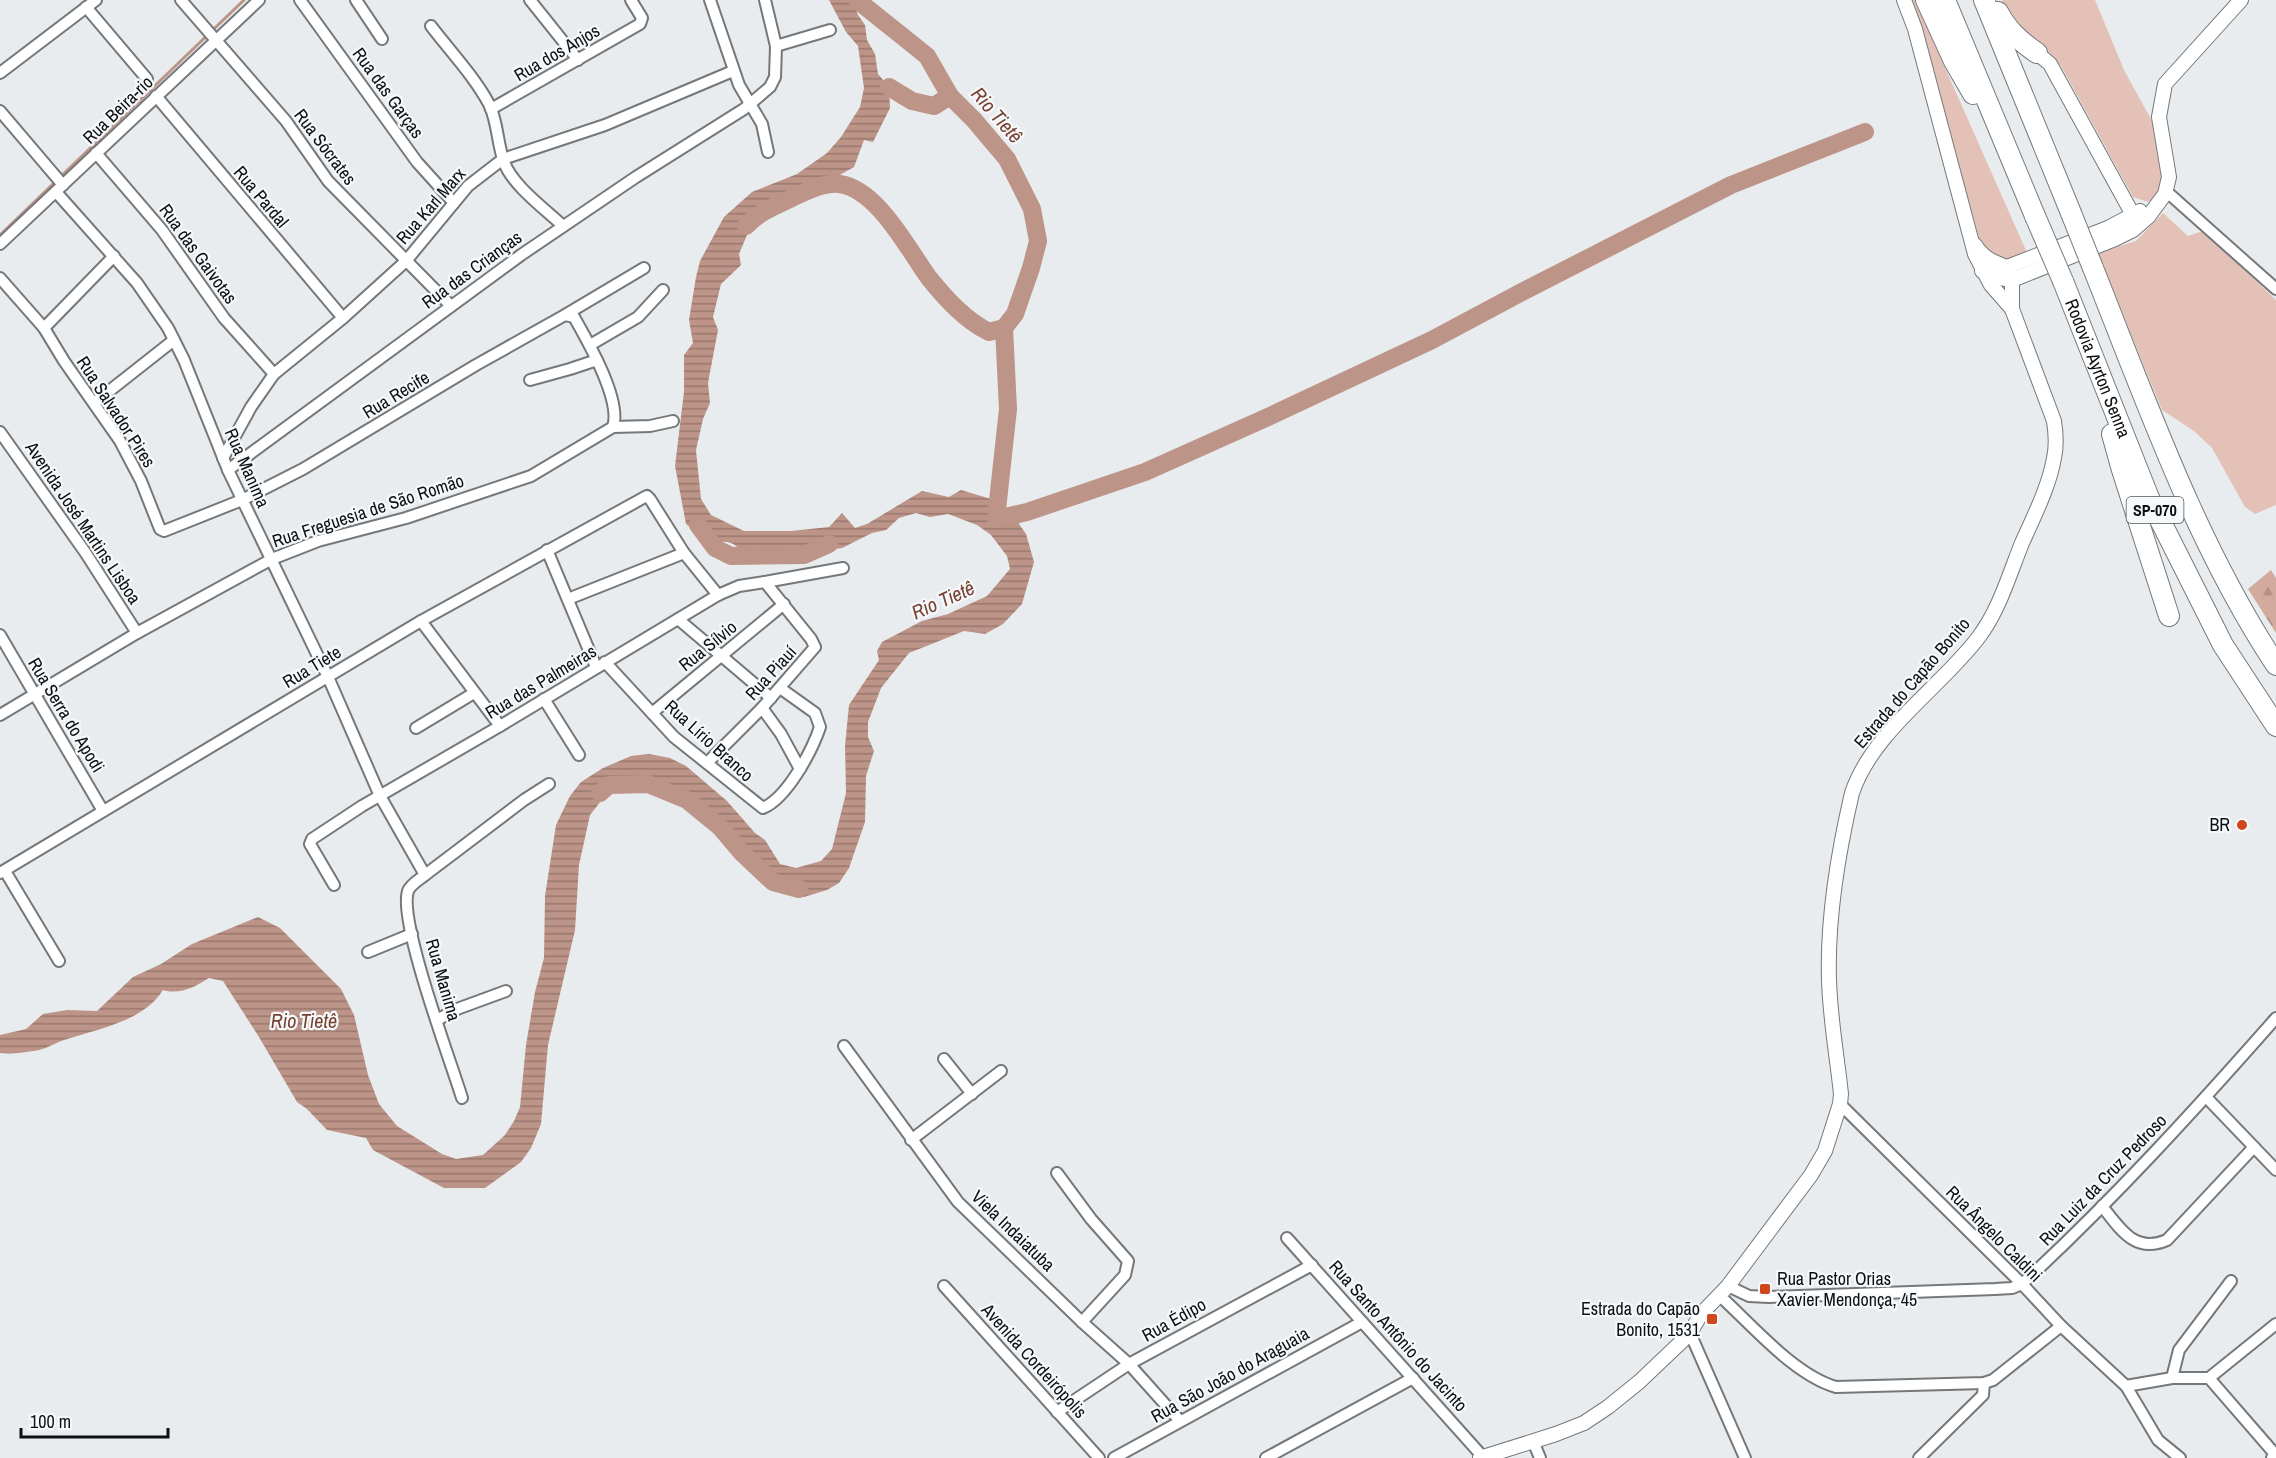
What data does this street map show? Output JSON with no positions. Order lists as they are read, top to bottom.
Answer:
{
  "streets": {
    "highway": ["Rodovia Ayrton Senna", "SP-070"],
    "street": [
      "Rua dos Anjos",
      "Rua das Garças",
      "Rua Beira-rio",
      "Rua Sócrates",
      "Rua Pardal",
      "Rua Karl Marx",
      "Rua das Gaivotas",
      "Rua das Crianças",
      "Rua Recife",
      "Rua Salvador Pires",
      "Rua Manima",
      "Rua Freguesia de São Romão",
      "Avenida José Martins Lisboa",
      "Rua Sílvio",
      "Rua Tiete",
      "Rua Piauí",
      "Rua das Palmeiras",
      "Estrada do Capão Bonito",
      "Rua Serra do Apodi",
      "Rua Lírio Branco",
      "Rua Luiz da Cruz Pedroso",
      "Viela Indaiatuba",
      "Rua Ângelo Caldini",
      "Rua Édipo",
      "Rua Santo Antônio do Jacinto",
      "Avenida Cordeirópolis",
      "Rua São João do Araguaia"
    ]
  },
  "crossings": [
    ["Rua das Garças", "Rua Karl Marx"],
    ["Rua Beira-rio", "Rua Sócrates"],
    ["Rua Beira-rio", "Rua Pardal"],
    ["Rua Beira-rio", "Rua das Gaivotas"],
    ["Rua Beira-rio", "Rua Manima"],
    ["Rua Sócrates", "Rua Karl Marx"],
    ["Rua Sócrates", "Rua das Crianças"],
    ["Rua Pardal", "Rua Karl Marx"],
    ["Rua Karl Marx", "Rua das Gaivotas"],
    ["Rua Karl Marx", "Rua Manima"],
    ["Rua das Crianças", "Rua Manima"],
    ["Rua Recife", "Rua Salvador Pires"],
    ["Rua Recife", "Rua Manima"],
    ["Rua Salvador Pires", "Rua Manima"],
    ["Rua Manima", "Rua Freguesia de São Romão"],
    ["Rua Manima", "Rua Tiete"],
    ["Rua Manima", "Rua das Palmeiras"],
    ["Rua Freguesia de São Romão", "Avenida José Martins Lisboa"],
    ["Rua Freguesia de São Romão", "Rua Serra do Apodi"],
    ["Rua Sílvio", "Rua Piauí"],
    ["Rua Sílvio", "Rua Lírio Branco"],
    ["Rua Tiete", "Rua Serra do Apodi"],
    ["Rua Tiete", "Rua Lírio Branco"],
    ["Rua Piauí", "Rua Lírio Branco"],
    ["Rua das Palmeiras", "Rua Lírio Branco"],
    ["Estrada do Capão Bonito", "Rua Ângelo Caldini"],
    ["Estrada do Capão Bonito", "Rua Santo Antônio do Jacinto"],
    ["Rua Luiz da Cruz Pedroso", "Rua Ângelo Caldini"],
    ["Viela Indaiatuba", "Rua Édipo"],
    ["Viela Indaiatuba", "Rua São João do Araguaia"],
    ["Rua Édipo", "Rua Santo Antônio do Jacinto"],
    ["Rua Édipo", "Avenida Cordeirópolis"],
    ["Rua Santo Antônio do Jacinto", "Rua São João do Araguaia"]
  ],
  "water": ["Rio Tietê"],
  "places": {
    "other": ["BR"],
    "transit": ["Rua Pastor Orias Xavier Mendonça, 45", "Estrada do Capão Bonito, 1531"]
  },
  "scale_bar": "100 m"
}
